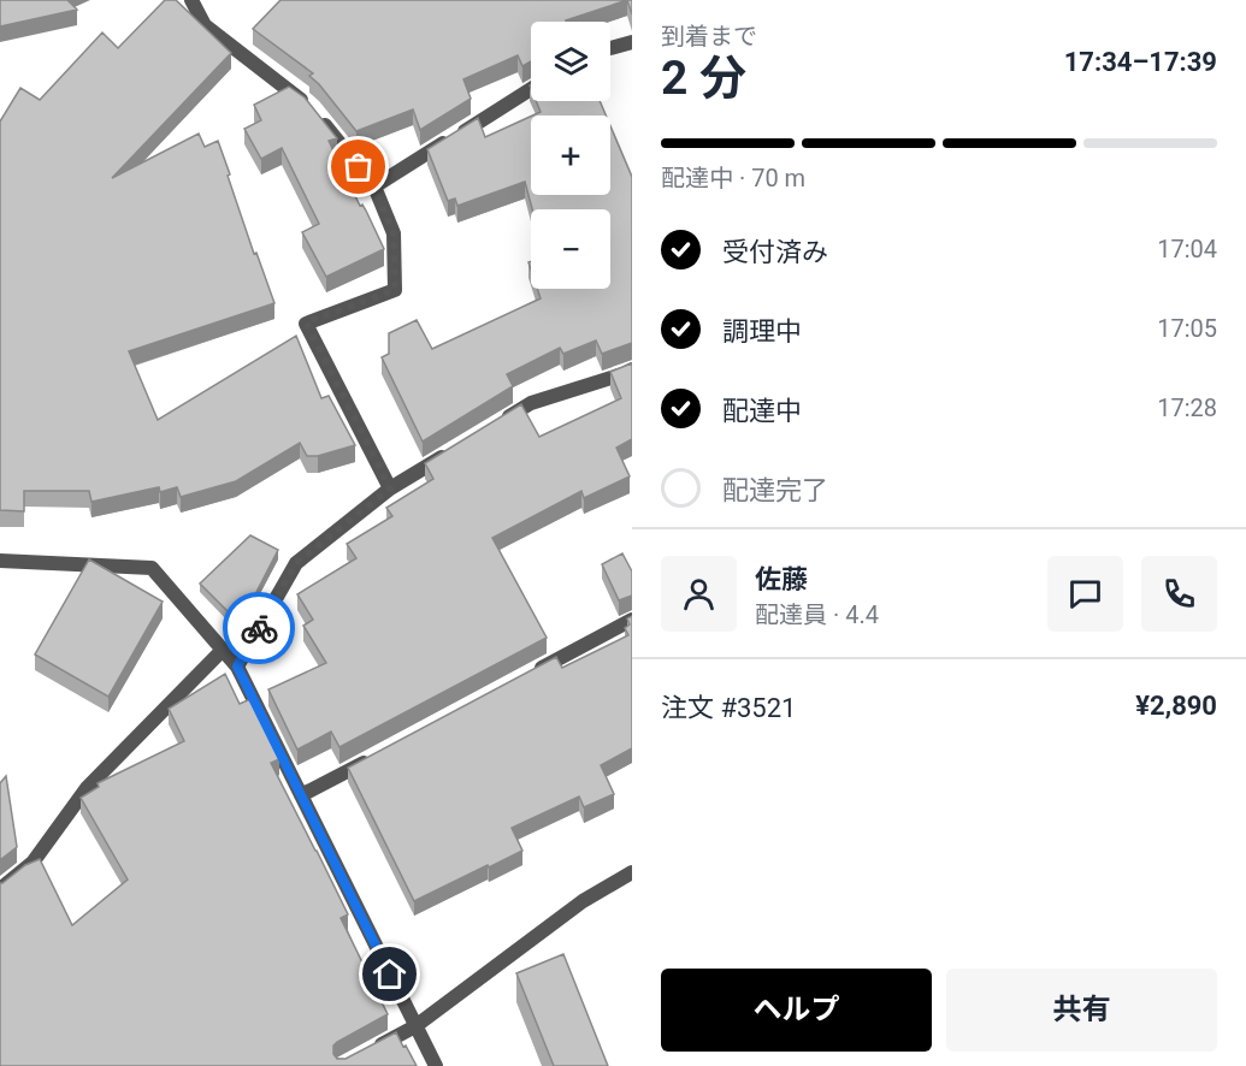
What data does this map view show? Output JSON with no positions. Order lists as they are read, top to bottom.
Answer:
{
  "page": {
    "heading": ["2 分", "到着まで", "17:34–17:39"],
    "panel": [
      "佐藤",
      "配達員 · 4.4",
      "注文 #3521",
      "¥2,890"
    ],
    "map_buttons": ["+", "−"],
    "bar": "配達中 · 70 m",
    "list": [
      ["受付済み", "17:04"],
      ["調理中", "17:05"],
      ["配達中", "17:28"],
      "配達完了"
    ],
    "buttons": ["ヘルプ", "共有"]
  }
}
